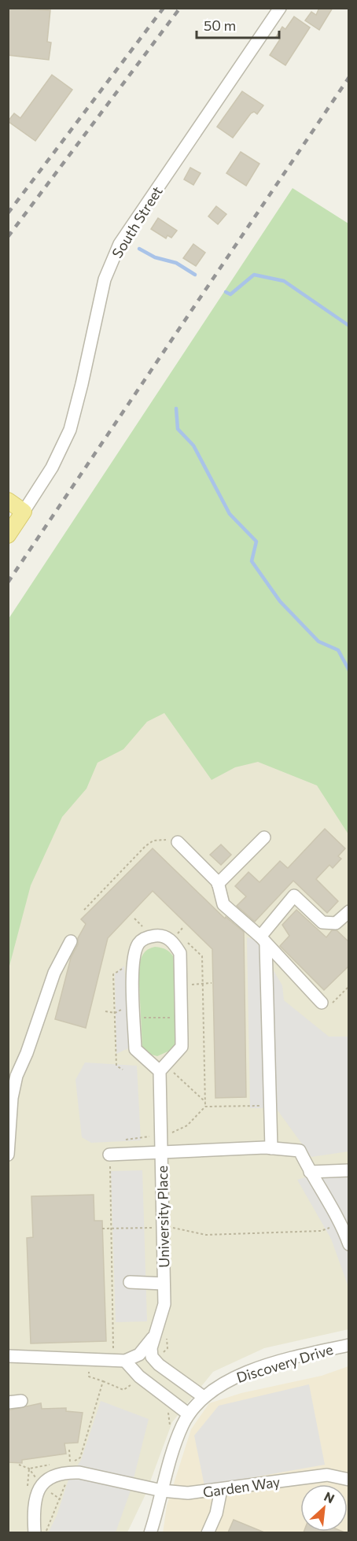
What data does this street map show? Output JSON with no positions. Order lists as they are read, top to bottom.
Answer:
{
  "streets": {
    "main road": ["South Street"],
    "street": ["University Place", "Discovery Drive", "Garden Way"]
  },
  "crossings": [
    ["Discovery Drive", "Garden Way"]
  ],
  "scale_bar": "50 m",
  "north": "top right"
}
